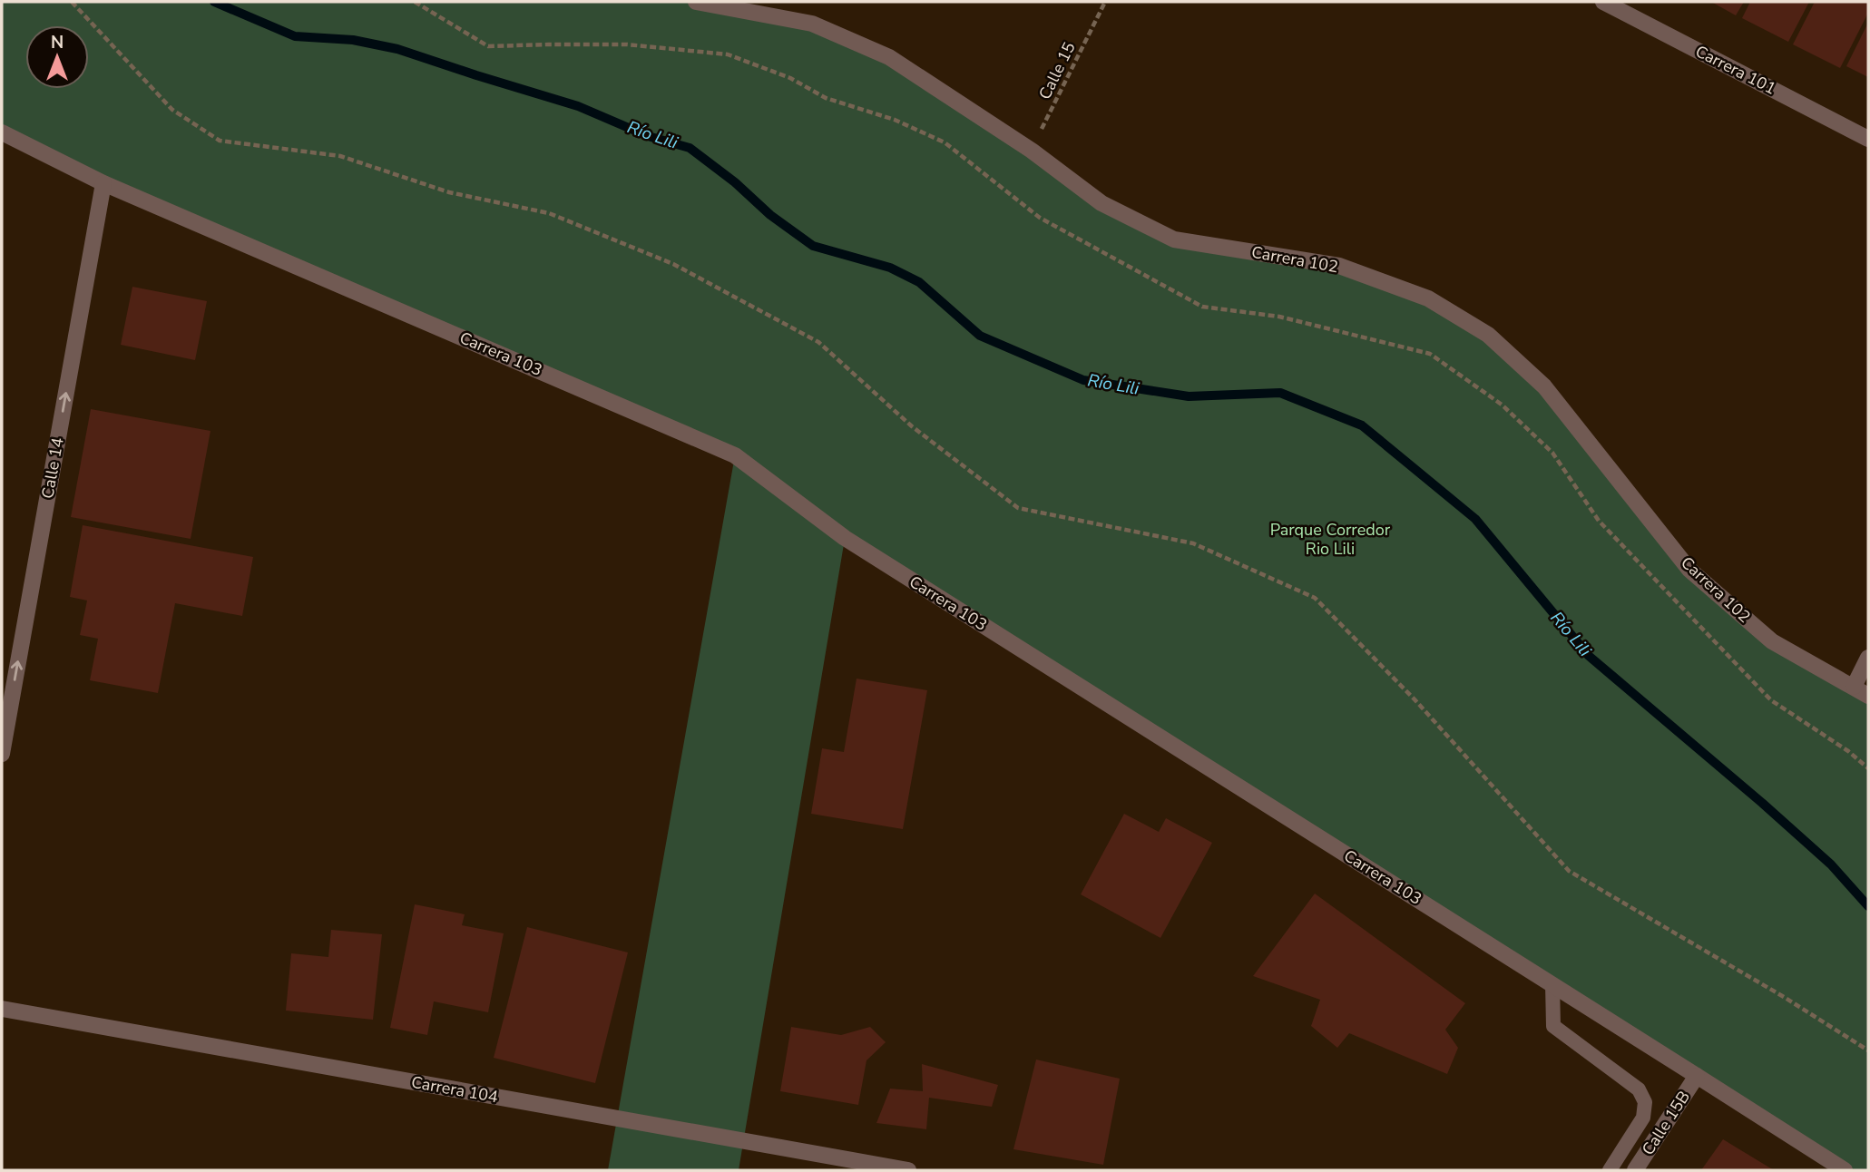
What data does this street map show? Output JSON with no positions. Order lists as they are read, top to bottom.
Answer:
{
  "streets": {
    "street": [
      "Carrera 101",
      "Carrera 102",
      "Carrera 103",
      "Calle 14",
      "Carrera 104",
      "Calle 15B"
    ],
    "path": ["Calle 15"]
  },
  "crossings": [
    ["Calle 15", "Carrera 102"],
    ["Carrera 103", "Calle 14"],
    ["Carrera 103", "Calle 15B"]
  ],
  "one_way": ["Calle 14"],
  "water": ["Río Lili"],
  "parks": ["Parque Corredor Rio Lili"],
  "north": "top"
}
